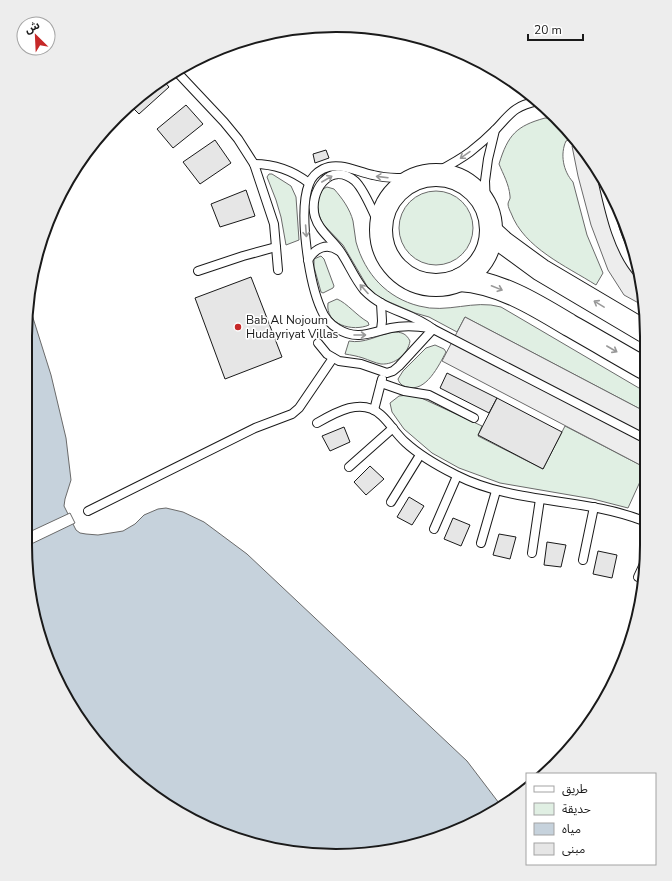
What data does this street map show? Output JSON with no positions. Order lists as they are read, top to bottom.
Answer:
{
  "places": ["Bab Al Nojoum Hudayriyat Villas"],
  "legend": [
    "طريق",
    "حديقة",
    "مياه",
    "مبنى"
  ],
  "scale_bar": "20 m",
  "north": "top left"
}
